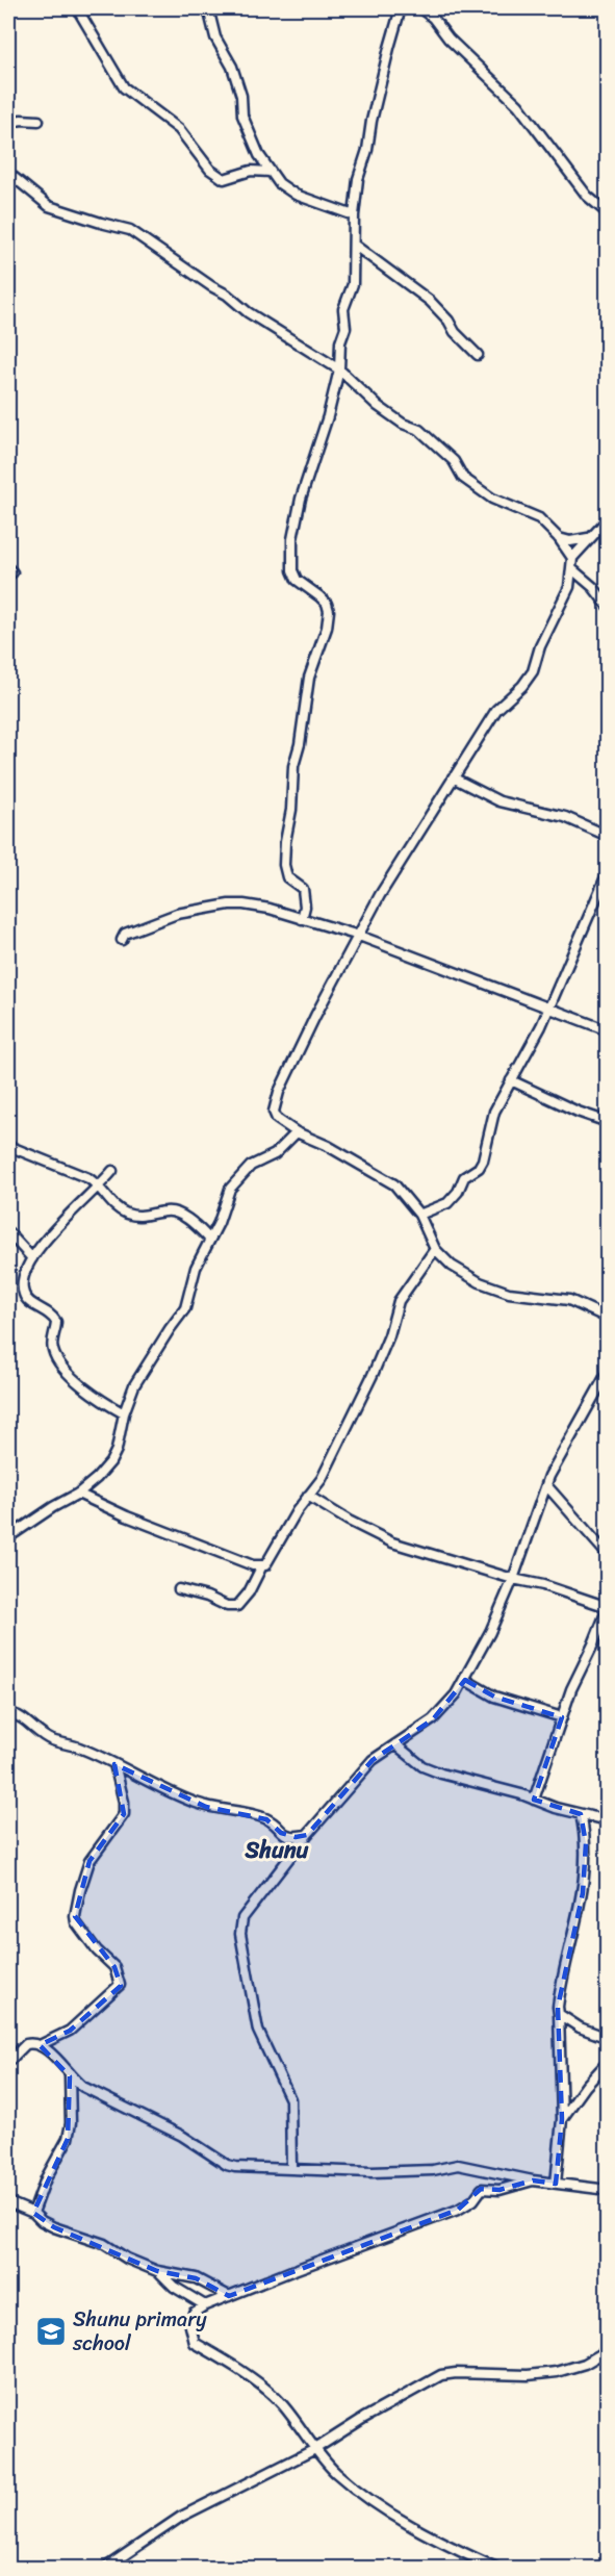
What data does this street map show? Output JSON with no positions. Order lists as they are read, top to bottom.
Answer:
{
  "districts": ["Shunu"],
  "places": {
    "school or university": ["Shunu primary school"]
  }
}
